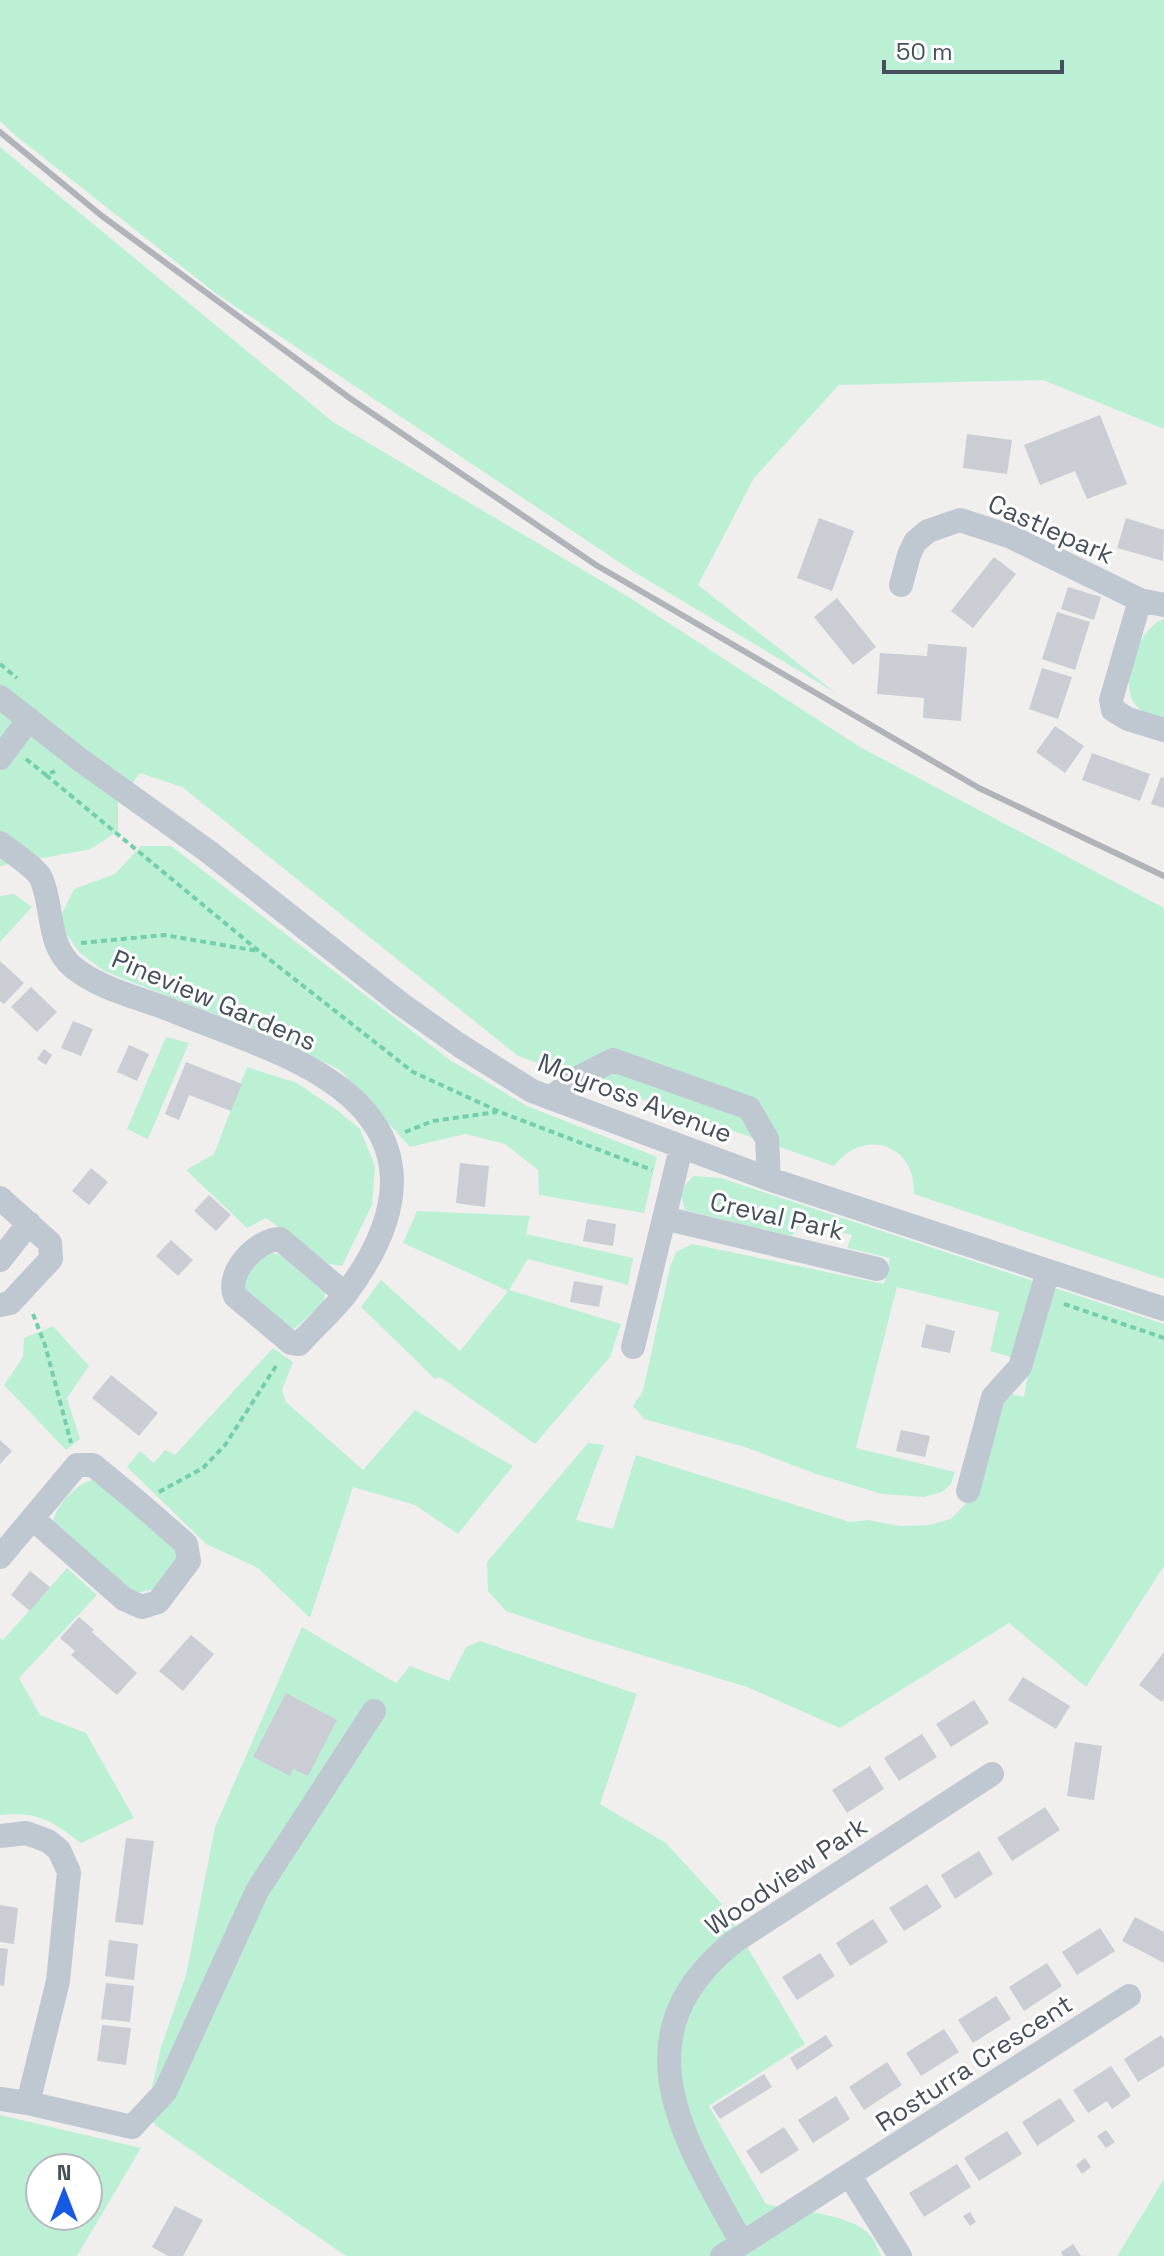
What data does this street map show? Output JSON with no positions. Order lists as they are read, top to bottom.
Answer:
{
  "streets": {
    "street": [
      "Castlepark",
      "Pineview Gardens",
      "Moyross Avenue",
      "Creval Park",
      "Woodview Park",
      "Rosturra Crescent"
    ]
  },
  "crossings": [
    ["Woodview Park", "Rosturra Crescent"]
  ],
  "scale_bar": "50 m",
  "north": "top"
}
